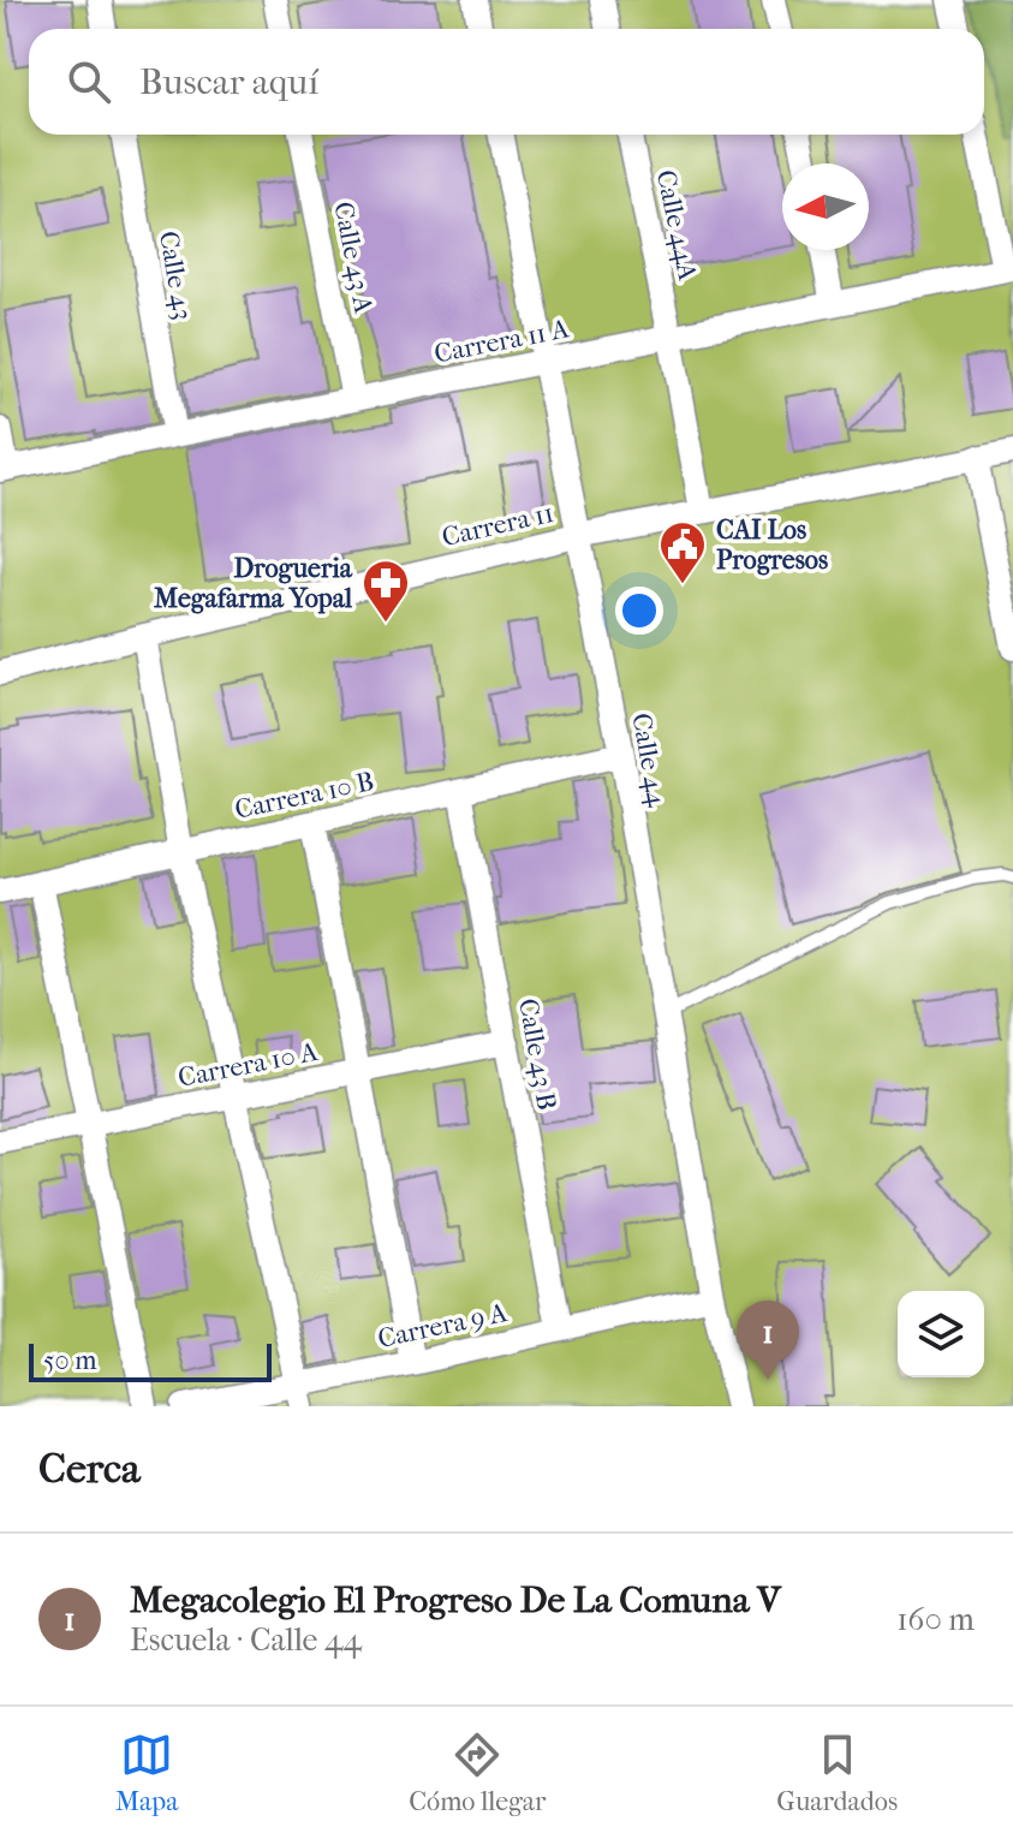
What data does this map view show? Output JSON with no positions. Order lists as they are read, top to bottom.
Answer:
{
  "streets": {
    "street": [
      "Calle 44A",
      "Calle 43 A",
      "Calle 43",
      "Carrera 11 A",
      "Carrera 11",
      "Calle 44",
      "Carrera 10 B",
      "Calle 43 B",
      "Carrera 10 A",
      "Carrera 9 A"
    ]
  },
  "crossings": [
    ["Calle 44A", "Carrera 11 A"],
    ["Calle 44A", "Carrera 11"],
    ["Calle 43 A", "Carrera 11 A"],
    ["Calle 43", "Carrera 11 A"],
    ["Carrera 11 A", "Calle 44"],
    ["Carrera 11", "Calle 44"],
    ["Calle 44", "Carrera 10 B"],
    ["Calle 44", "Carrera 9 A"],
    ["Carrera 10 B", "Calle 43 B"],
    ["Calle 43 B", "Carrera 10 A"],
    ["Calle 43 B", "Carrera 9 A"]
  ],
  "places": {
    "public building": ["CAI Los Progresos"],
    "pharmacy": ["Drogueria Megafarma Yopal"]
  },
  "scale_bar": "50 m",
  "north": "left",
  "page": {
    "search": "Buscar aquí",
    "pins": "1",
    "scale": "50 m",
    "heading": "Cerca",
    "list": [
      {
        "mark": "1",
        "name": "Megacolegio El Progreso De La Comuna V",
        "note": "Escuela · Calle 44",
        "value": "160 m"
      }
    ],
    "nav": ["Mapa", "Cómo llegar", "Guardados"]
  }
}
